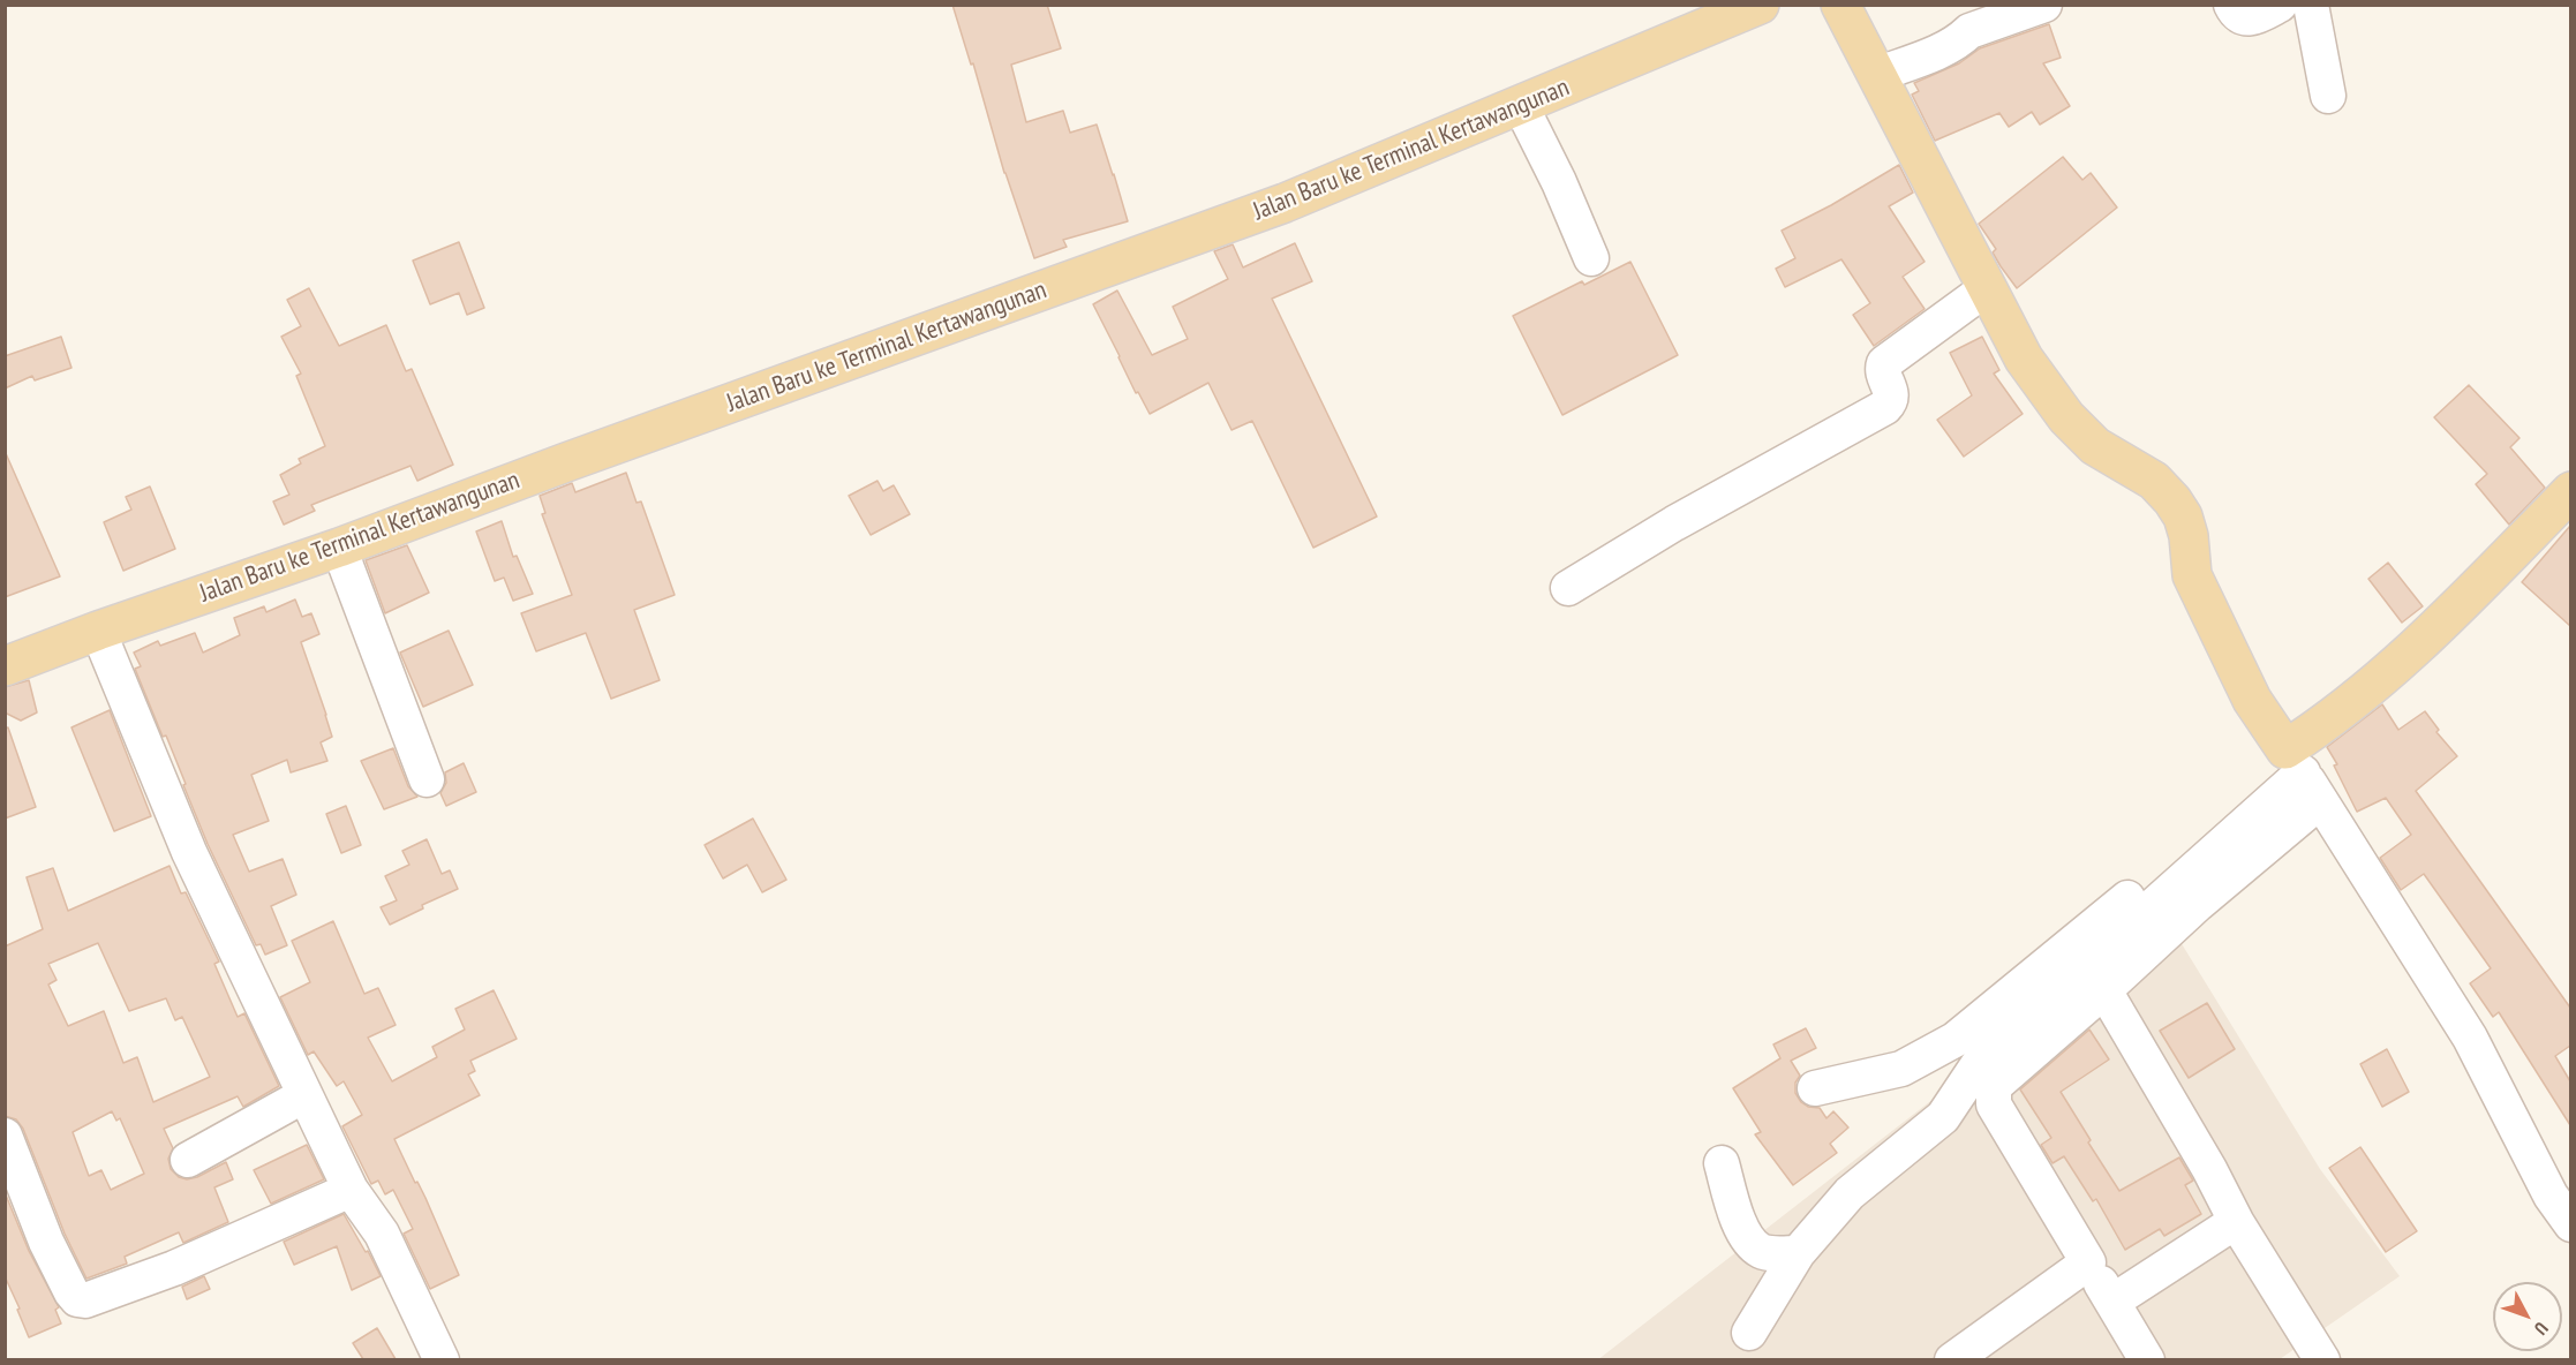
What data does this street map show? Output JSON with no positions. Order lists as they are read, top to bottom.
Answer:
{
  "streets": {
    "main road": ["Jalan Baru ke Terminal Kertawangunan"]
  },
  "north": "bottom right"
}
